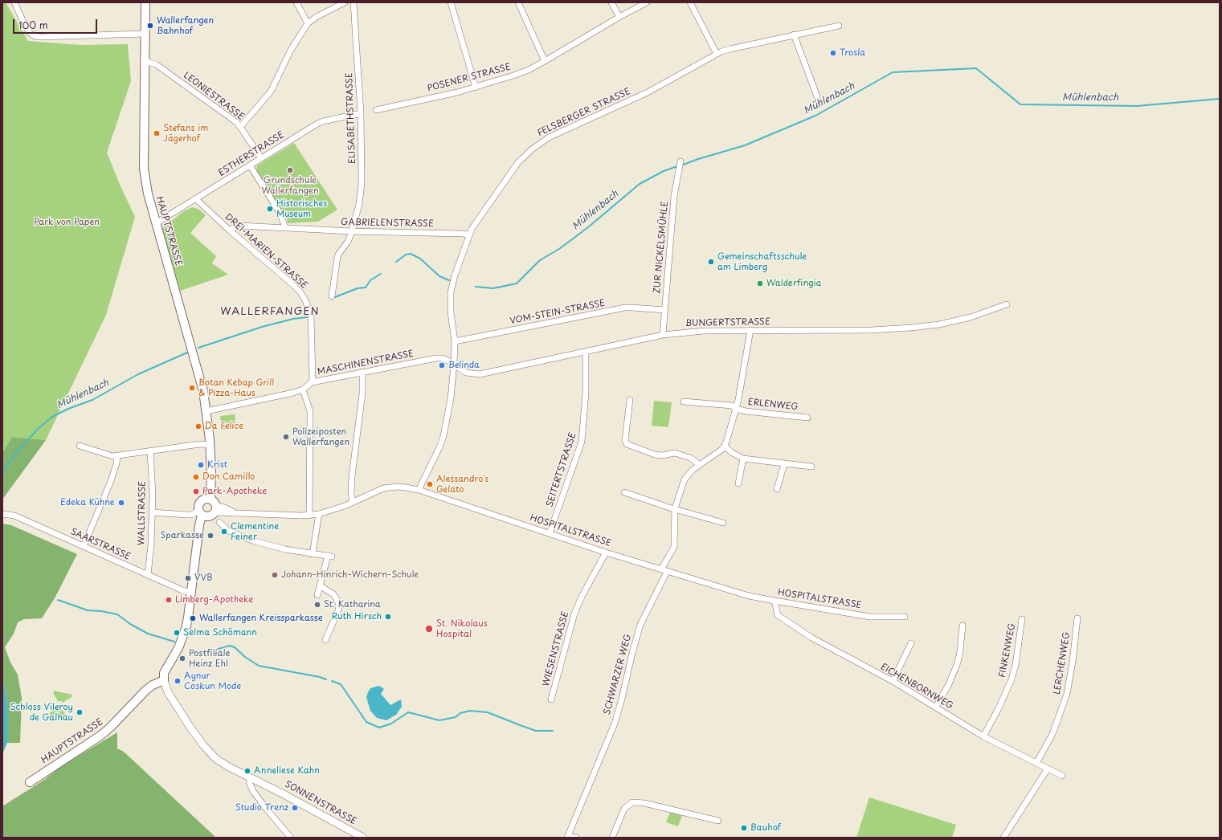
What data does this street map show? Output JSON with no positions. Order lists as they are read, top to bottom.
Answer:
{
  "streets": {
    "main road": ["HAUPTSTRASSE"],
    "street": [
      "POSENER STRASSE",
      "LEONIESTRASSE",
      "FELSBERGER STRASSE",
      "ELISABETHSTRASSE",
      "ESTHERSTRASSE",
      "GABRIELENSTRASSE",
      "ZUR NICKELSMÜHLE",
      "DREI-MARIEN-STRASSE",
      "VOM-STEIN-STRASSE",
      "BUNGERTSTRASSE",
      "MASCHINENSTRASSE",
      "ERLENWEG",
      "SEITERTSTRASSE",
      "WALLSTRASSE",
      "HOSPITALSTRASSE",
      "SAARSTRASSE",
      "WIESENSTRASSE",
      "FINKENWEG",
      "LERCHENWEG",
      "SCHWARZER WEG",
      "EICHENBORNWEG",
      "SONNENSTRASSE"
    ]
  },
  "crossings": [
    ["LEONIESTRASSE", "ESTHERSTRASSE"],
    ["LEONIESTRASSE", "HAUPTSTRASSE"],
    ["FELSBERGER STRASSE", "GABRIELENSTRASSE"],
    ["FELSBERGER STRASSE", "VOM-STEIN-STRASSE"],
    ["FELSBERGER STRASSE", "BUNGERTSTRASSE"],
    ["FELSBERGER STRASSE", "MASCHINENSTRASSE"],
    ["FELSBERGER STRASSE", "HOSPITALSTRASSE"],
    ["ELISABETHSTRASSE", "ESTHERSTRASSE"],
    ["ELISABETHSTRASSE", "GABRIELENSTRASSE"],
    ["ESTHERSTRASSE", "HAUPTSTRASSE"],
    ["ESTHERSTRASSE", "DREI-MARIEN-STRASSE"],
    ["GABRIELENSTRASSE", "DREI-MARIEN-STRASSE"],
    ["HAUPTSTRASSE", "MASCHINENSTRASSE"],
    ["HAUPTSTRASSE", "HOSPITALSTRASSE"],
    ["HAUPTSTRASSE", "SONNENSTRASSE"],
    ["ZUR NICKELSMÜHLE", "VOM-STEIN-STRASSE"],
    ["ZUR NICKELSMÜHLE", "BUNGERTSTRASSE"],
    ["DREI-MARIEN-STRASSE", "MASCHINENSTRASSE"],
    ["BUNGERTSTRASSE", "MASCHINENSTRASSE"],
    ["BUNGERTSTRASSE", "SEITERTSTRASSE"],
    ["SEITERTSTRASSE", "HOSPITALSTRASSE"],
    ["WALLSTRASSE", "SAARSTRASSE"],
    ["HOSPITALSTRASSE", "WIESENSTRASSE"],
    ["HOSPITALSTRASSE", "SCHWARZER WEG"],
    ["HOSPITALSTRASSE", "EICHENBORNWEG"],
    ["FINKENWEG", "EICHENBORNWEG"],
    ["LERCHENWEG", "EICHENBORNWEG"]
  ],
  "districts": ["WALLERFANGEN"],
  "water": ["Mühlenbach"],
  "parks": ["Park von Papen"],
  "places": [
    "Wallerfangen Bahnhof",
    "Trosla",
    "Stefans im Jägerhof",
    "Grundschule Wallerfangen",
    "Historisches Museum",
    "Gemeinschaftsschule am Limberg",
    "Walderfingia",
    "Belinda",
    "Botan Kebap Grill & Pizza-Haus",
    "Da Felice",
    "Polizeiposten Wallerfangen",
    "Krist",
    "Don Camillo",
    "Alessandro's Gelato",
    "Park-Apotheke",
    "Edeka Kühne",
    "Clementine Feiner",
    "Sparkasse",
    "Johann-Hinrich-Wichern-Schule",
    "VVB",
    "Limberg-Apotheke",
    "St. Katharina",
    "Ruth Hirsch",
    "Wallerfangen Kreissparkasse",
    "St. Nikolaus Hospital",
    "Selma Schömann",
    "Postfiliale Heinz Ehl",
    "Aynur Coskun Mode",
    "Schloss Vileroy de Galhau",
    "Anneliese Kahn",
    "Studio Trenz",
    "Bauhof"
  ],
  "scale_bar": "100 m"
}
